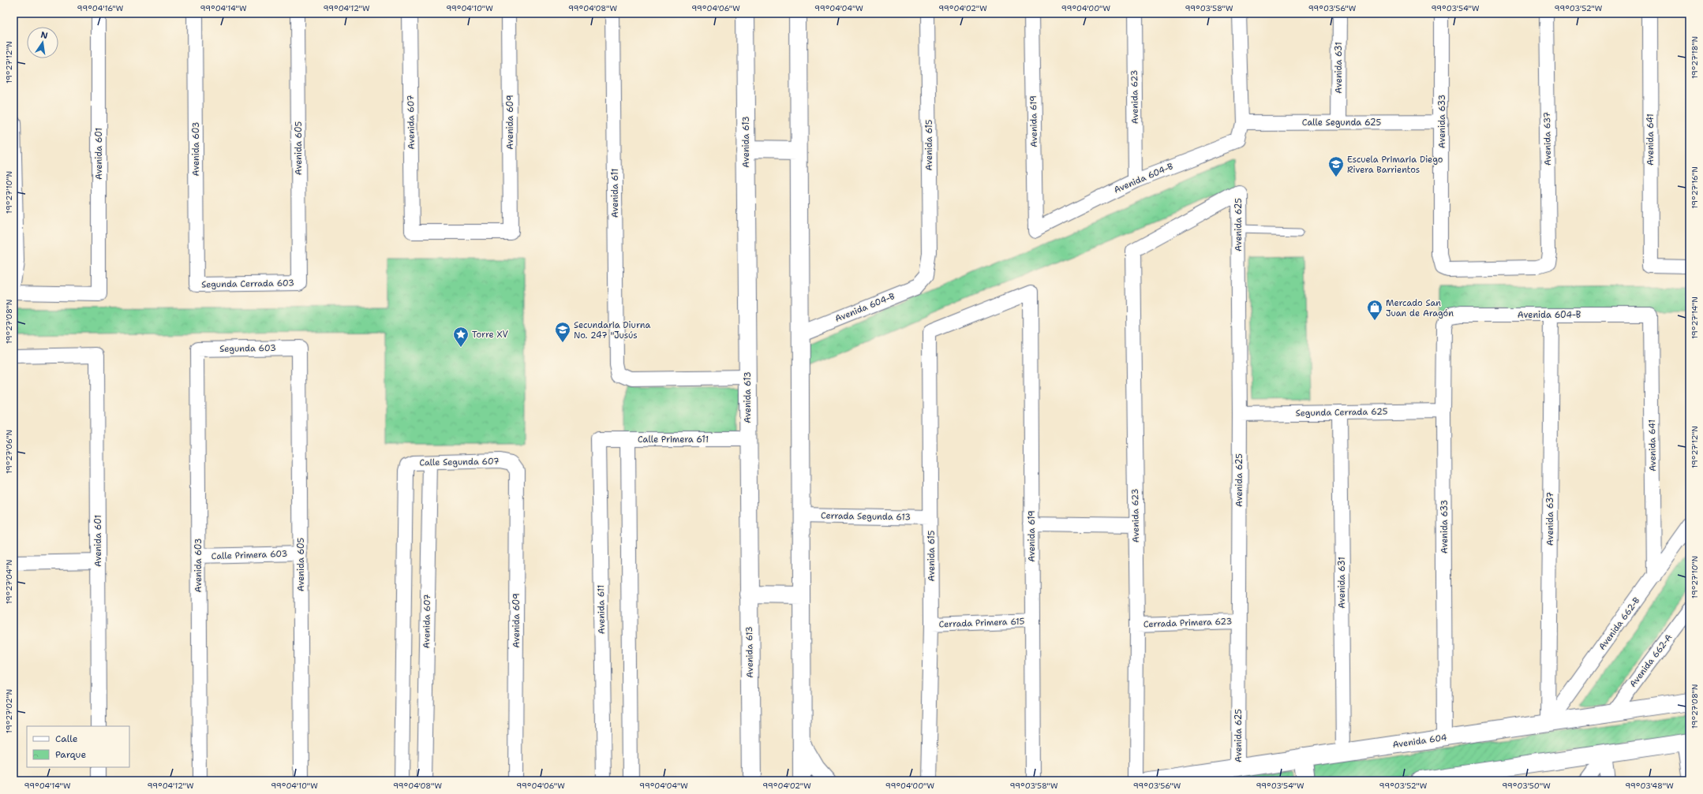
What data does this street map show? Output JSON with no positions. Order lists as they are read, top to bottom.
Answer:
{
  "streets": {
    "street": [
      "Avenida 631",
      "Avenida 623",
      "Avenida 619",
      "Avenida 633",
      "Avenida 607",
      "Avenida 609",
      "Calle Segunda 625",
      "Avenida 637",
      "Avenida 641",
      "Avenida 613",
      "Avenida 615",
      "Avenida 605",
      "Avenida 603",
      "Avenida 601",
      "Avenida 604-B",
      "Avenida 611",
      "Avenida 625",
      "Segunda Cerrada 603",
      "Segunda 603",
      "Segunda Cerrada 625",
      "Calle Primera 611",
      "Calle Segunda 607",
      "Cerrada Segunda 613",
      "Calle Primera 603",
      "Cerrada Primera 615",
      "Cerrada Primera 623",
      "Avenida 662-B",
      "Avenida 662-A",
      "Avenida 604"
    ]
  },
  "crossings": [
    ["Avenida 631", "Calle Segunda 625"],
    ["Avenida 631", "Segunda Cerrada 625"],
    ["Avenida 631", "Avenida 604"],
    ["Avenida 623", "Avenida 604-B"],
    ["Avenida 623", "Avenida 625"],
    ["Avenida 623", "Cerrada Primera 623"],
    ["Avenida 619", "Avenida 615"],
    ["Avenida 619", "Avenida 604-B"],
    ["Avenida 619", "Cerrada Primera 615"],
    ["Avenida 633", "Calle Segunda 625"],
    ["Avenida 633", "Avenida 637"],
    ["Avenida 633", "Avenida 604-B"],
    ["Avenida 633", "Segunda Cerrada 625"],
    ["Avenida 633", "Avenida 604"],
    ["Avenida 607", "Avenida 609"],
    ["Avenida 607", "Calle Segunda 607"],
    ["Avenida 609", "Calle Segunda 607"],
    ["Calle Segunda 625", "Avenida 604-B"],
    ["Avenida 637", "Avenida 604-B"],
    ["Avenida 637", "Avenida 662-B"],
    ["Avenida 637", "Avenida 604"],
    ["Avenida 641", "Avenida 604-B"],
    ["Avenida 641", "Avenida 662-B"],
    ["Avenida 613", "Avenida 611"],
    ["Avenida 613", "Calle Primera 611"],
    ["Avenida 615", "Avenida 604-B"],
    ["Avenida 615", "Cerrada Segunda 613"],
    ["Avenida 615", "Cerrada Primera 615"],
    ["Avenida 605", "Segunda Cerrada 603"],
    ["Avenida 605", "Segunda 603"],
    ["Avenida 605", "Calle Primera 603"],
    ["Avenida 603", "Segunda Cerrada 603"],
    ["Avenida 603", "Segunda 603"],
    ["Avenida 603", "Calle Primera 603"],
    ["Avenida 611", "Calle Primera 611"],
    ["Avenida 625", "Segunda Cerrada 625"],
    ["Avenida 625", "Cerrada Primera 623"],
    ["Avenida 625", "Avenida 604"],
    ["Avenida 662-B", "Avenida 604"],
    ["Avenida 662-A", "Avenida 604"]
  ],
  "places": {
    "school or university": ["Escuela Primaria Diego Rivera Barrientos", "Secundaria Diurna No. 247 \"Jusús"],
    "shop": ["Mercado San Juan de Aragón"],
    "place": ["Torre XV"]
  },
  "legend": ["Calle", "Parque"],
  "north": "top",
  "coordinates": [
    "99°04'16\"W",
    "99°04'14\"W",
    "99°04'12\"W",
    "99°04'10\"W",
    "99°04'08\"W",
    "99°04'06\"W",
    "99°04'04\"W",
    "99°04'02\"W",
    "99°04'00\"W",
    "99°03'58\"W",
    "99°03'56\"W",
    "99°03'54\"W",
    "99°03'52\"W",
    "19°27'18\"N",
    "19°27'12\"N",
    "19°27'16\"N",
    "19°27'10\"N",
    "19°27'14\"N",
    "19°27'08\"N",
    "19°27'06\"N",
    "19°27'04\"N",
    "19°27'02\"N",
    "99°03'50\"W",
    "99°03'48\"W"
  ]
}
